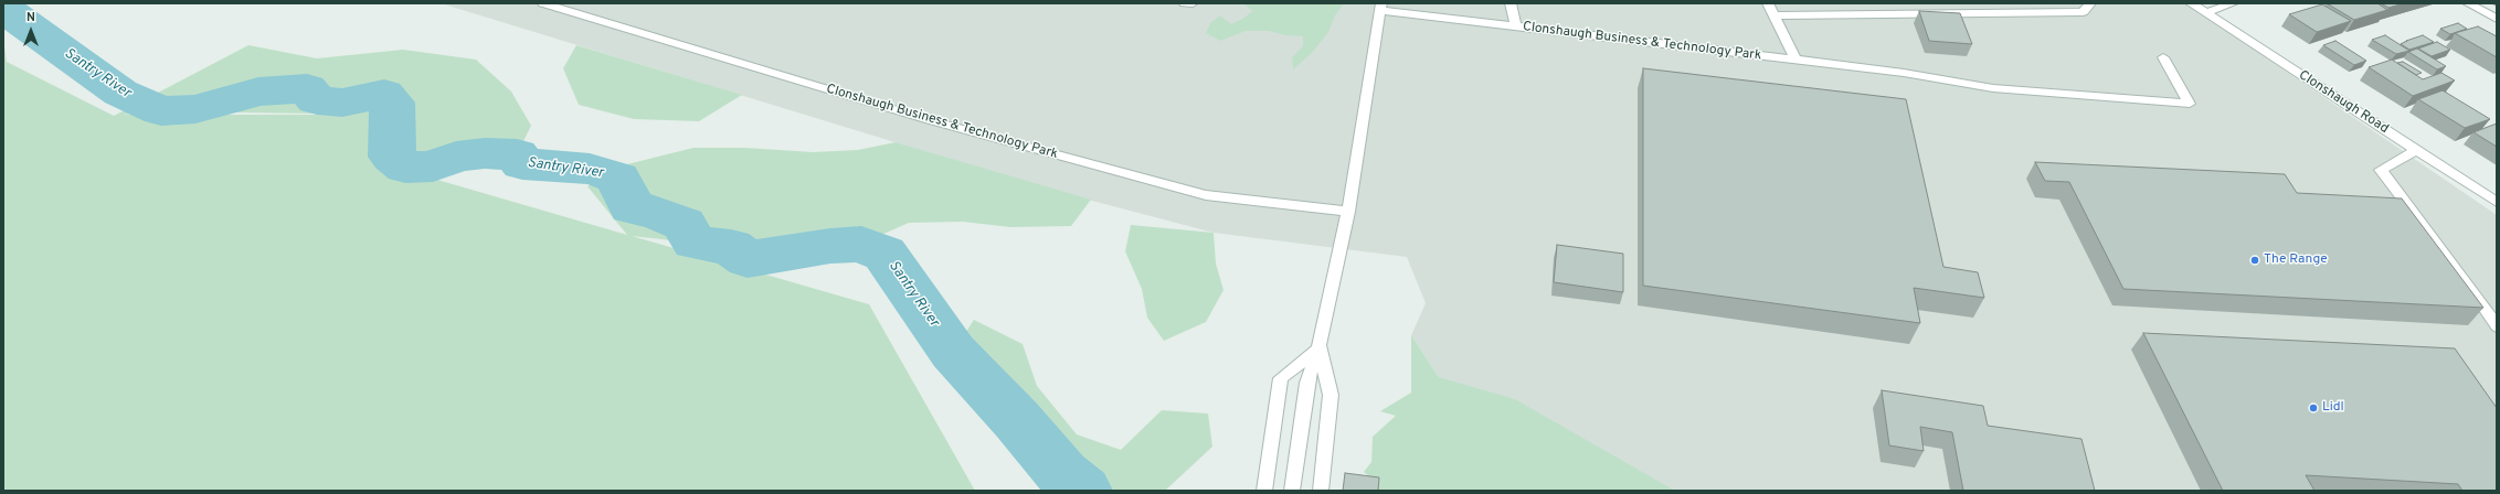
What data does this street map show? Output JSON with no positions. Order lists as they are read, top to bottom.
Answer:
{
  "streets": {
    "street": ["Clonshaugh Business & Technology Park", "Clonshaugh Road"]
  },
  "water": ["Santry River"],
  "places": ["The Range", "Lidl"],
  "north": "top"
}
